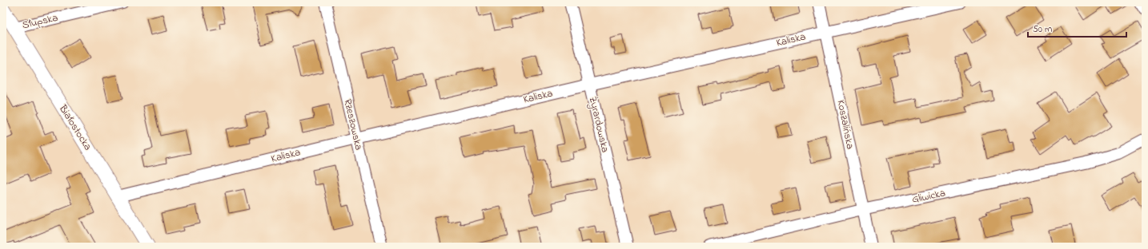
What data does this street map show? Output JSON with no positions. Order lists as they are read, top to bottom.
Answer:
{
  "streets": {
    "street": [
      "Słupska",
      "Kaliska",
      "Rzeszowska",
      "Żyrardowska",
      "Koszalińska",
      "Białostocka",
      "Gliwicka"
    ]
  },
  "crossings": [
    ["Słupska", "Białostocka"],
    ["Kaliska", "Rzeszowska"],
    ["Kaliska", "Żyrardowska"],
    ["Kaliska", "Koszalińska"],
    ["Kaliska", "Białostocka"],
    ["Koszalińska", "Gliwicka"]
  ],
  "scale_bar": "50 m"
}
